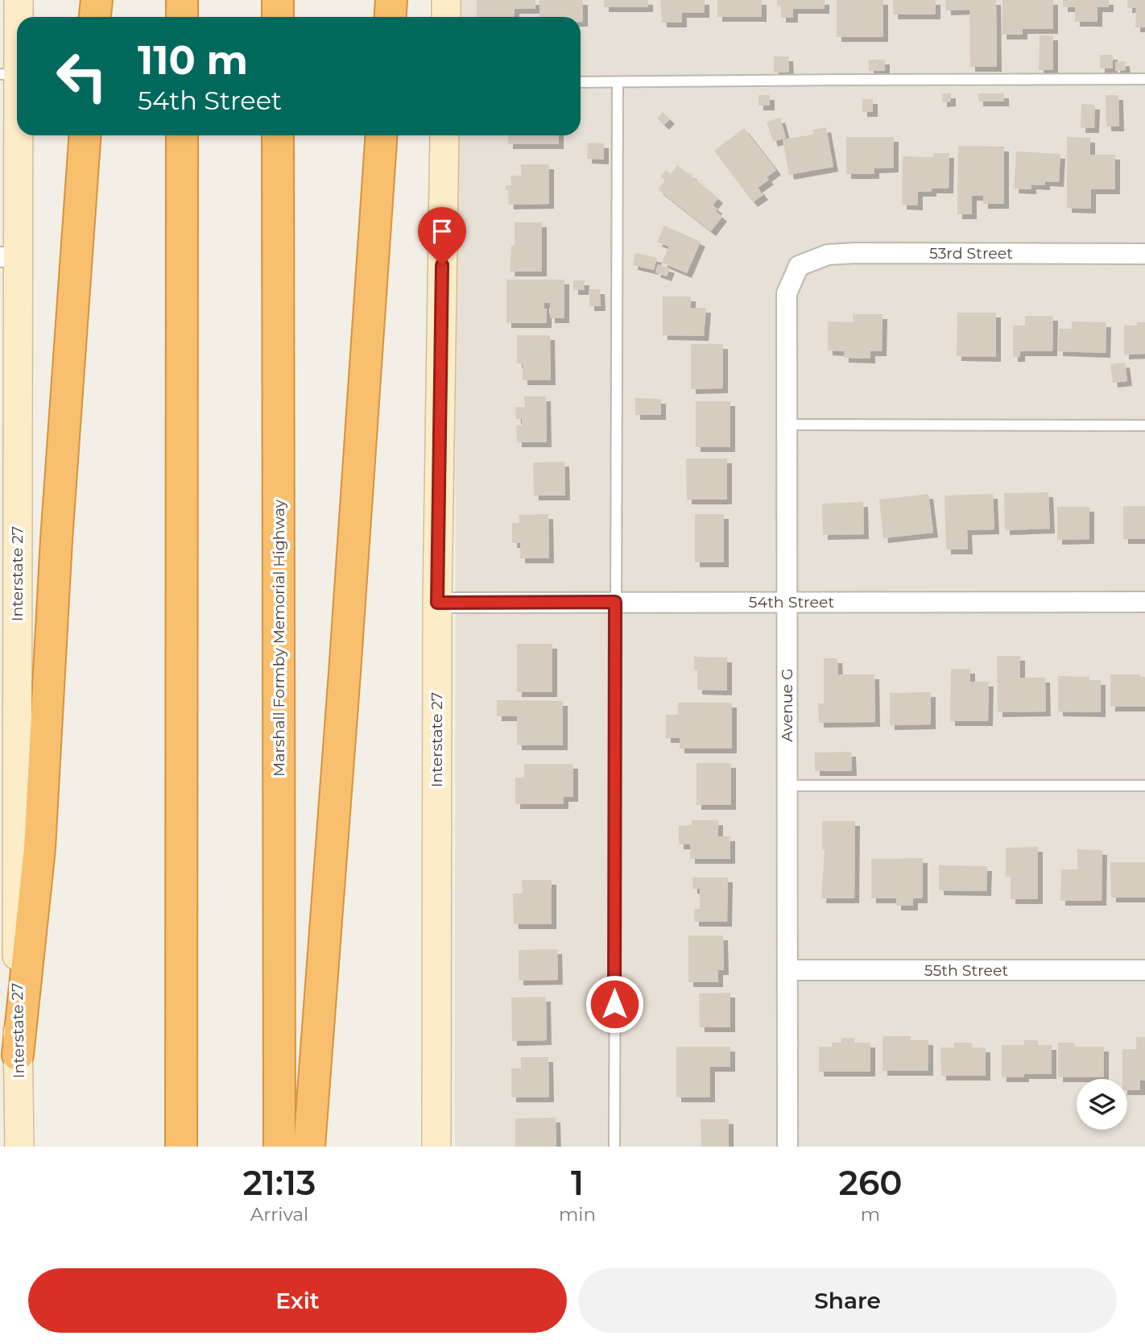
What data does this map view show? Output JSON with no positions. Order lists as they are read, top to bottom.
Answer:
{
  "streets": {
    "highway": ["Marshall Formby Memorial Highway"],
    "main road": ["Interstate 27"],
    "street": [
      "53rd Street",
      "54th Street",
      "Avenue G",
      "55th Street"
    ]
  },
  "crossings": [
    ["53rd Street", "Avenue G"],
    ["Interstate 27", "54th Street"],
    ["54th Street", "Avenue G"],
    ["Avenue G", "55th Street"]
  ],
  "page": {
    "turn": ["110 m", "54th Street"],
    "eta": [
      "21:13",
      "Arrival",
      "1",
      "min",
      "260",
      "m"
    ],
    "buttons": ["Exit", "Share"]
  }
}
